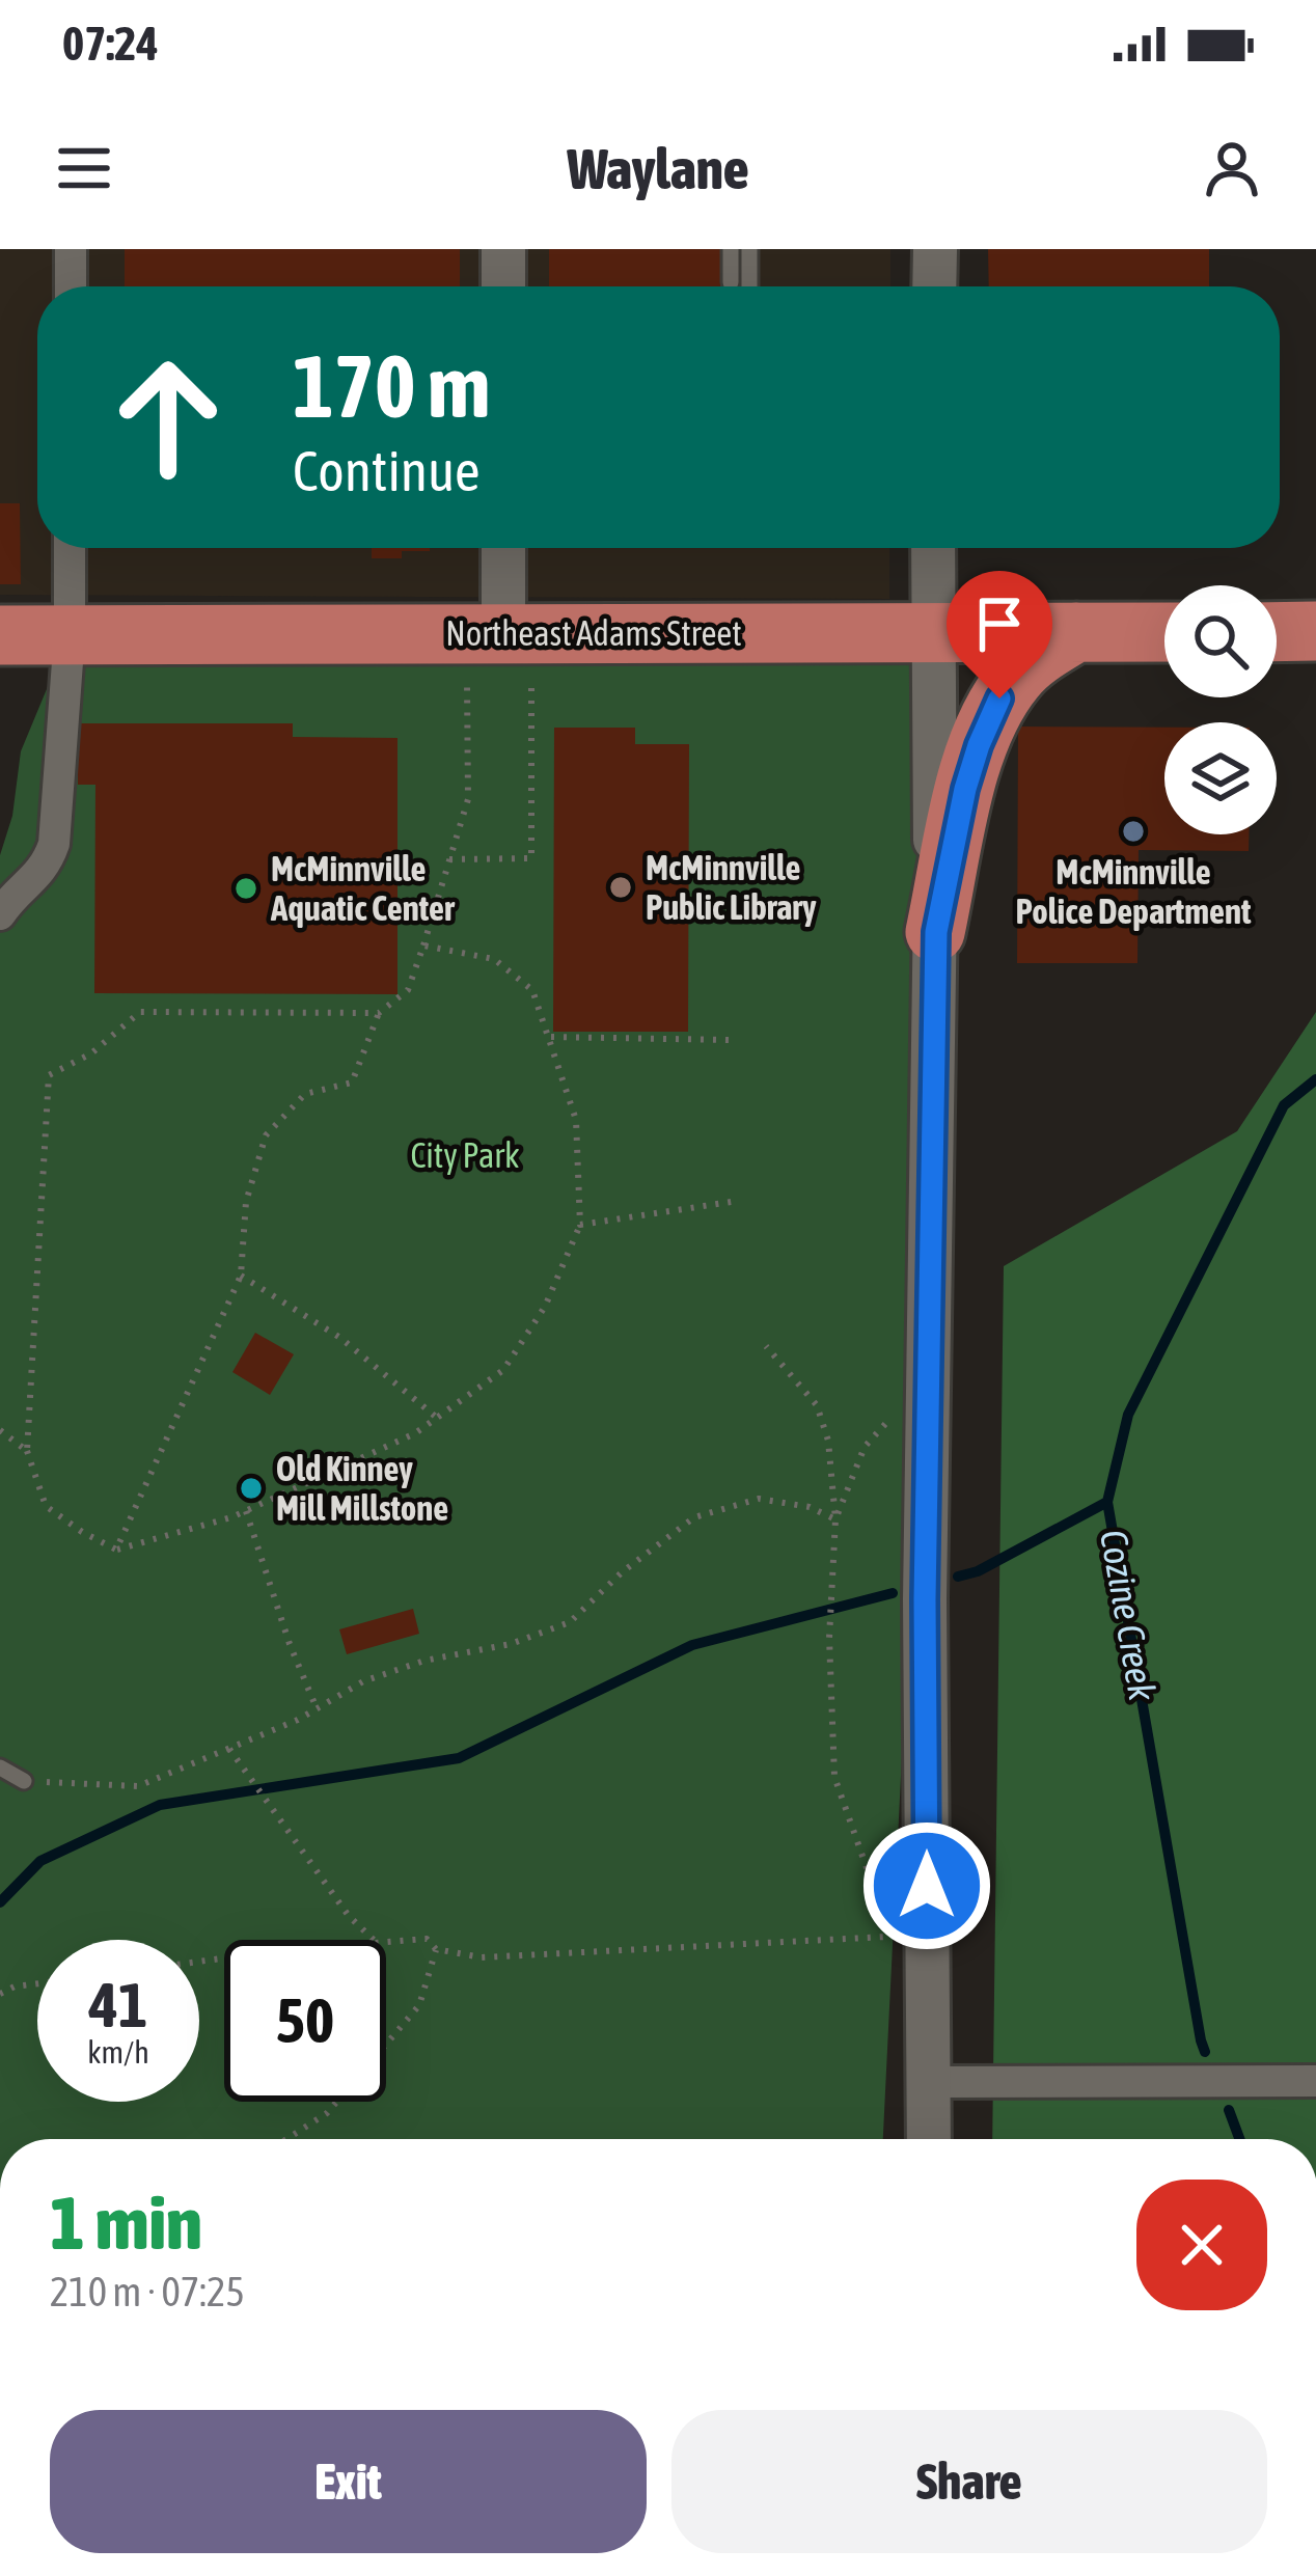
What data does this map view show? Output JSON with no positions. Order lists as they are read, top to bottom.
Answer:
{
  "streets": {
    "highway": ["Northeast Adams Street"]
  },
  "water": ["Cozine Creek"],
  "parks": ["City Park"],
  "places": [
    "McMinnville Police Department",
    "McMinnville Public Library",
    "McMinnville Aquatic Center",
    "Old Kinney Mill Millstone"
  ],
  "page": {
    "status": "07:24",
    "header": "Waylane",
    "turn": ["170 m", "Continue"],
    "speed": "41 km/h",
    "limit": "50",
    "heading": ["1 min", "210 m · 07:25"],
    "buttons": ["Exit", "Share"]
  }
}
